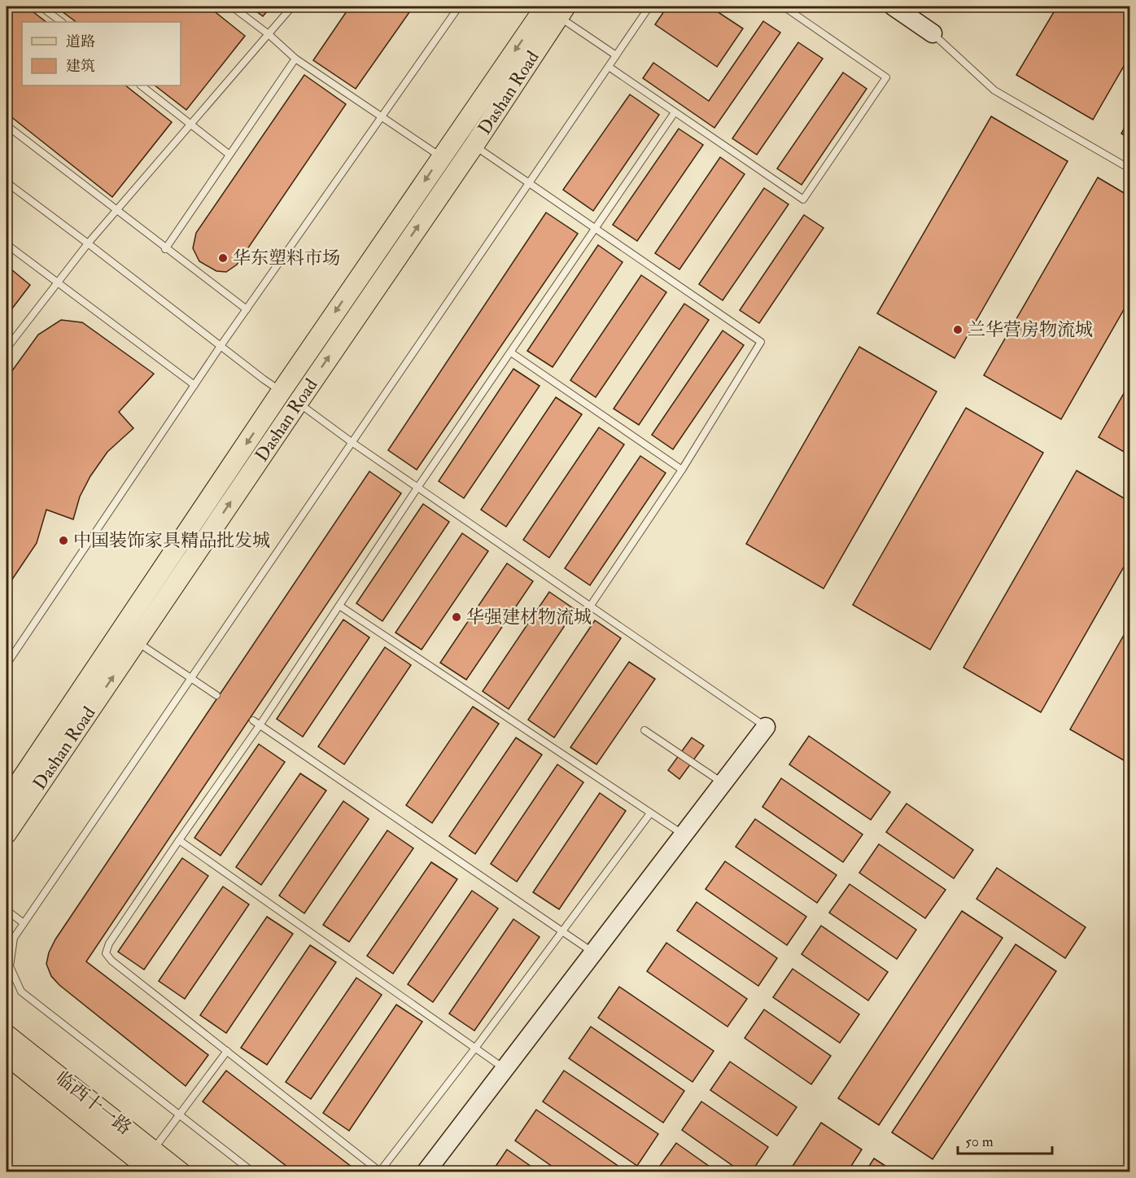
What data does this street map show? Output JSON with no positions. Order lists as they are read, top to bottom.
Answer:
{
  "streets": {
    "main road": ["Dashan Road", "临西十一路"]
  },
  "places": [
    "华东塑料市场",
    "兰华营房物流城",
    "中国装饰家具精品批发城",
    "华强建材物流城"
  ],
  "legend": ["道路", "建筑"],
  "scale_bar": "50 m"
}
